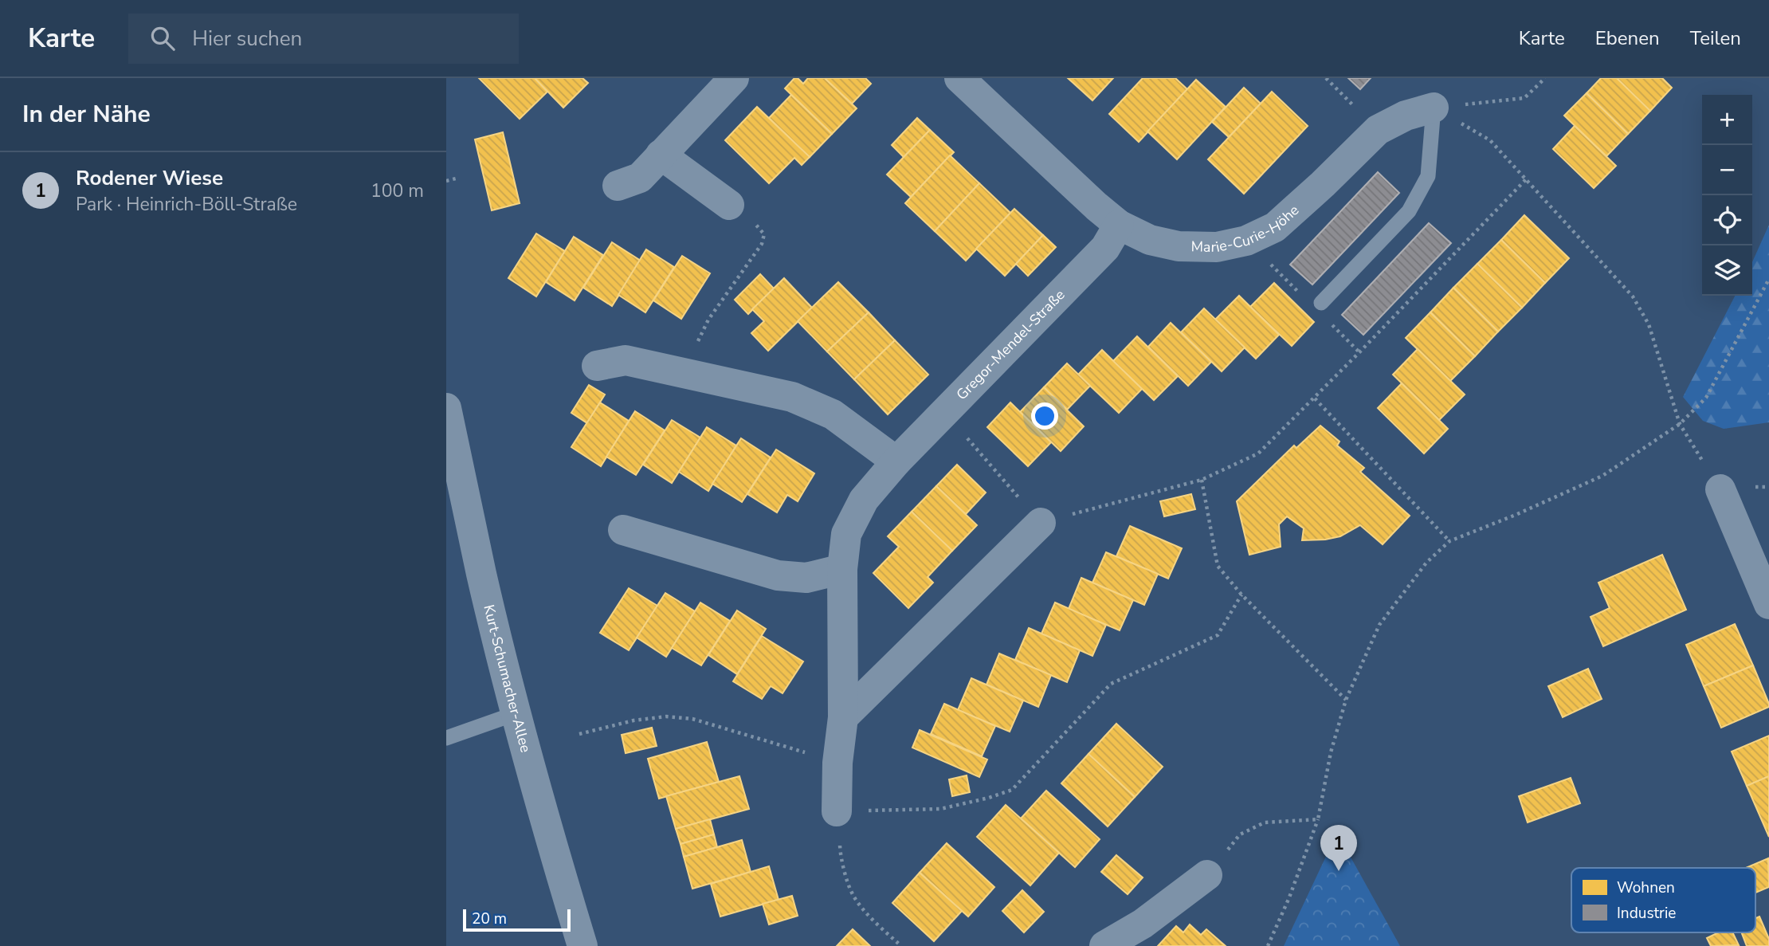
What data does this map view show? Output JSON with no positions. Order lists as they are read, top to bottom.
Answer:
{
  "streets": {
    "street": ["Marie-Curie-Höhe", "Gregor-Mendel-Straße", "Kurt-Schumacher-Allee"]
  },
  "crossings": [
    ["Marie-Curie-Höhe", "Gregor-Mendel-Straße"]
  ],
  "legend": ["Wohnen", "Industrie"],
  "scale_bar": "20 m",
  "page": {
    "header": "Karte",
    "search": "Hier suchen",
    "nav": ["Karte", "Ebenen", "Teilen"],
    "heading": "In der Nähe",
    "map_buttons": ["+", "−"],
    "list": [
      {
        "mark": "1",
        "name": "Rodener Wiese",
        "note": "Park · Heinrich-Böll-Straße",
        "value": "100 m"
      }
    ],
    "pins": "1",
    "scale": "20 m"
  }
}
